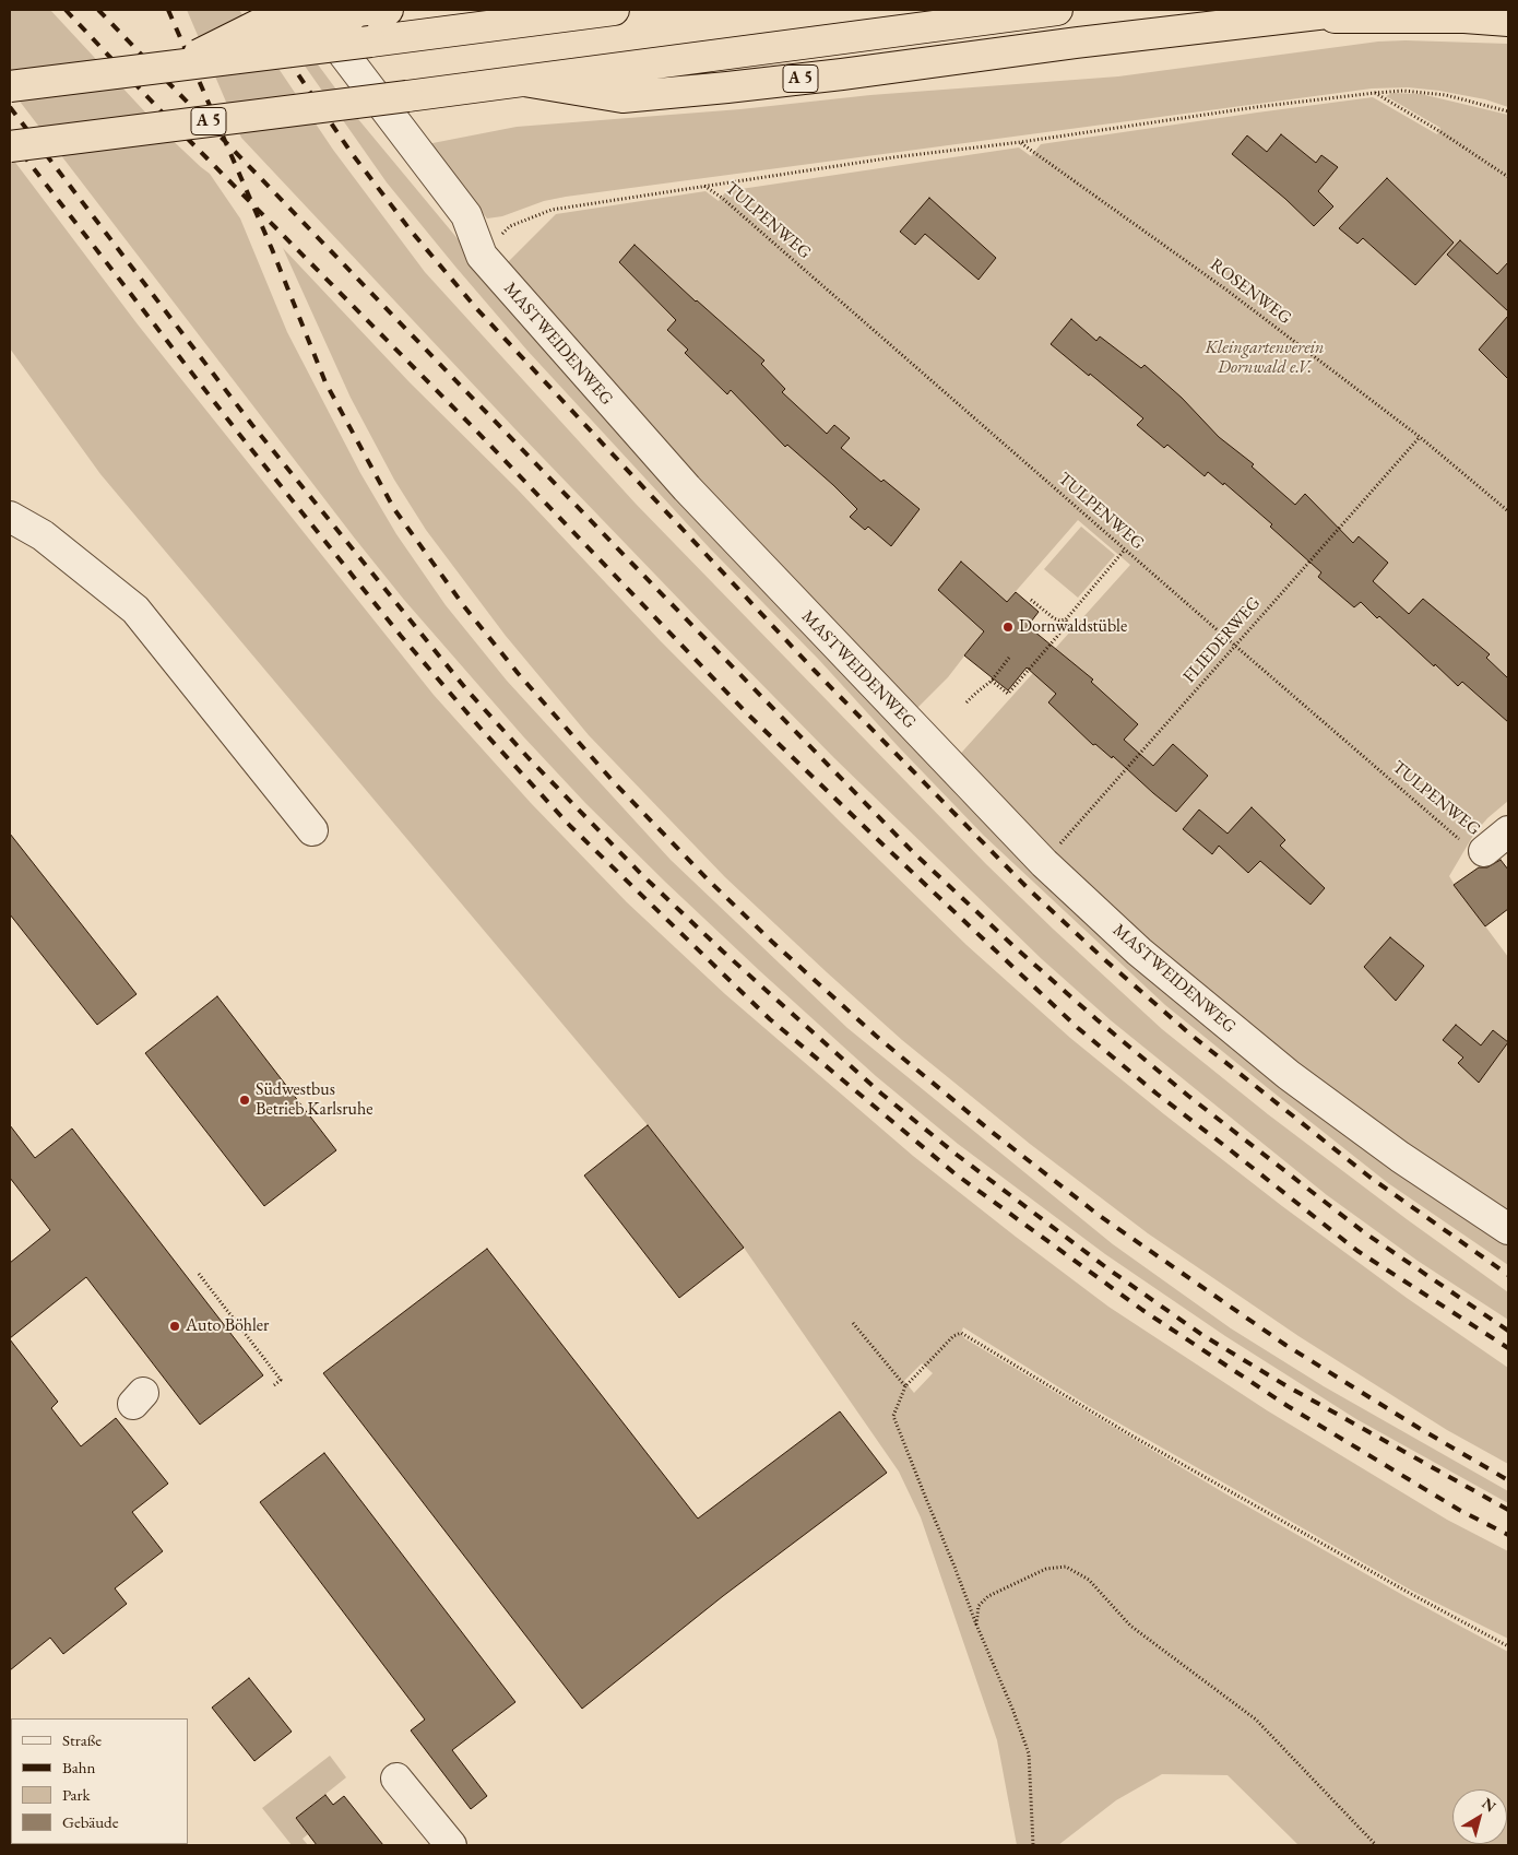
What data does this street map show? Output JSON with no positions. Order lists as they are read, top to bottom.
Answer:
{
  "streets": {
    "highway": ["A 5"],
    "lane": ["MASTWEIDENWEG"],
    "path": ["TULPENWEG", "ROSENWEG", "FLIEDERWEG"]
  },
  "crossings": [
    ["TULPENWEG", "FLIEDERWEG"],
    ["ROSENWEG", "FLIEDERWEG"],
    ["MASTWEIDENWEG", "FLIEDERWEG"]
  ],
  "parks": ["Kleingartenverein Dornwald e.V."],
  "places": ["Dornwaldstüble", "Südwestbus Betrieb Karlsruhe", "Auto Böhler"],
  "legend": [
    "Straße",
    "Bahn",
    "Park",
    "Gebäude"
  ],
  "north": "top right"
}
